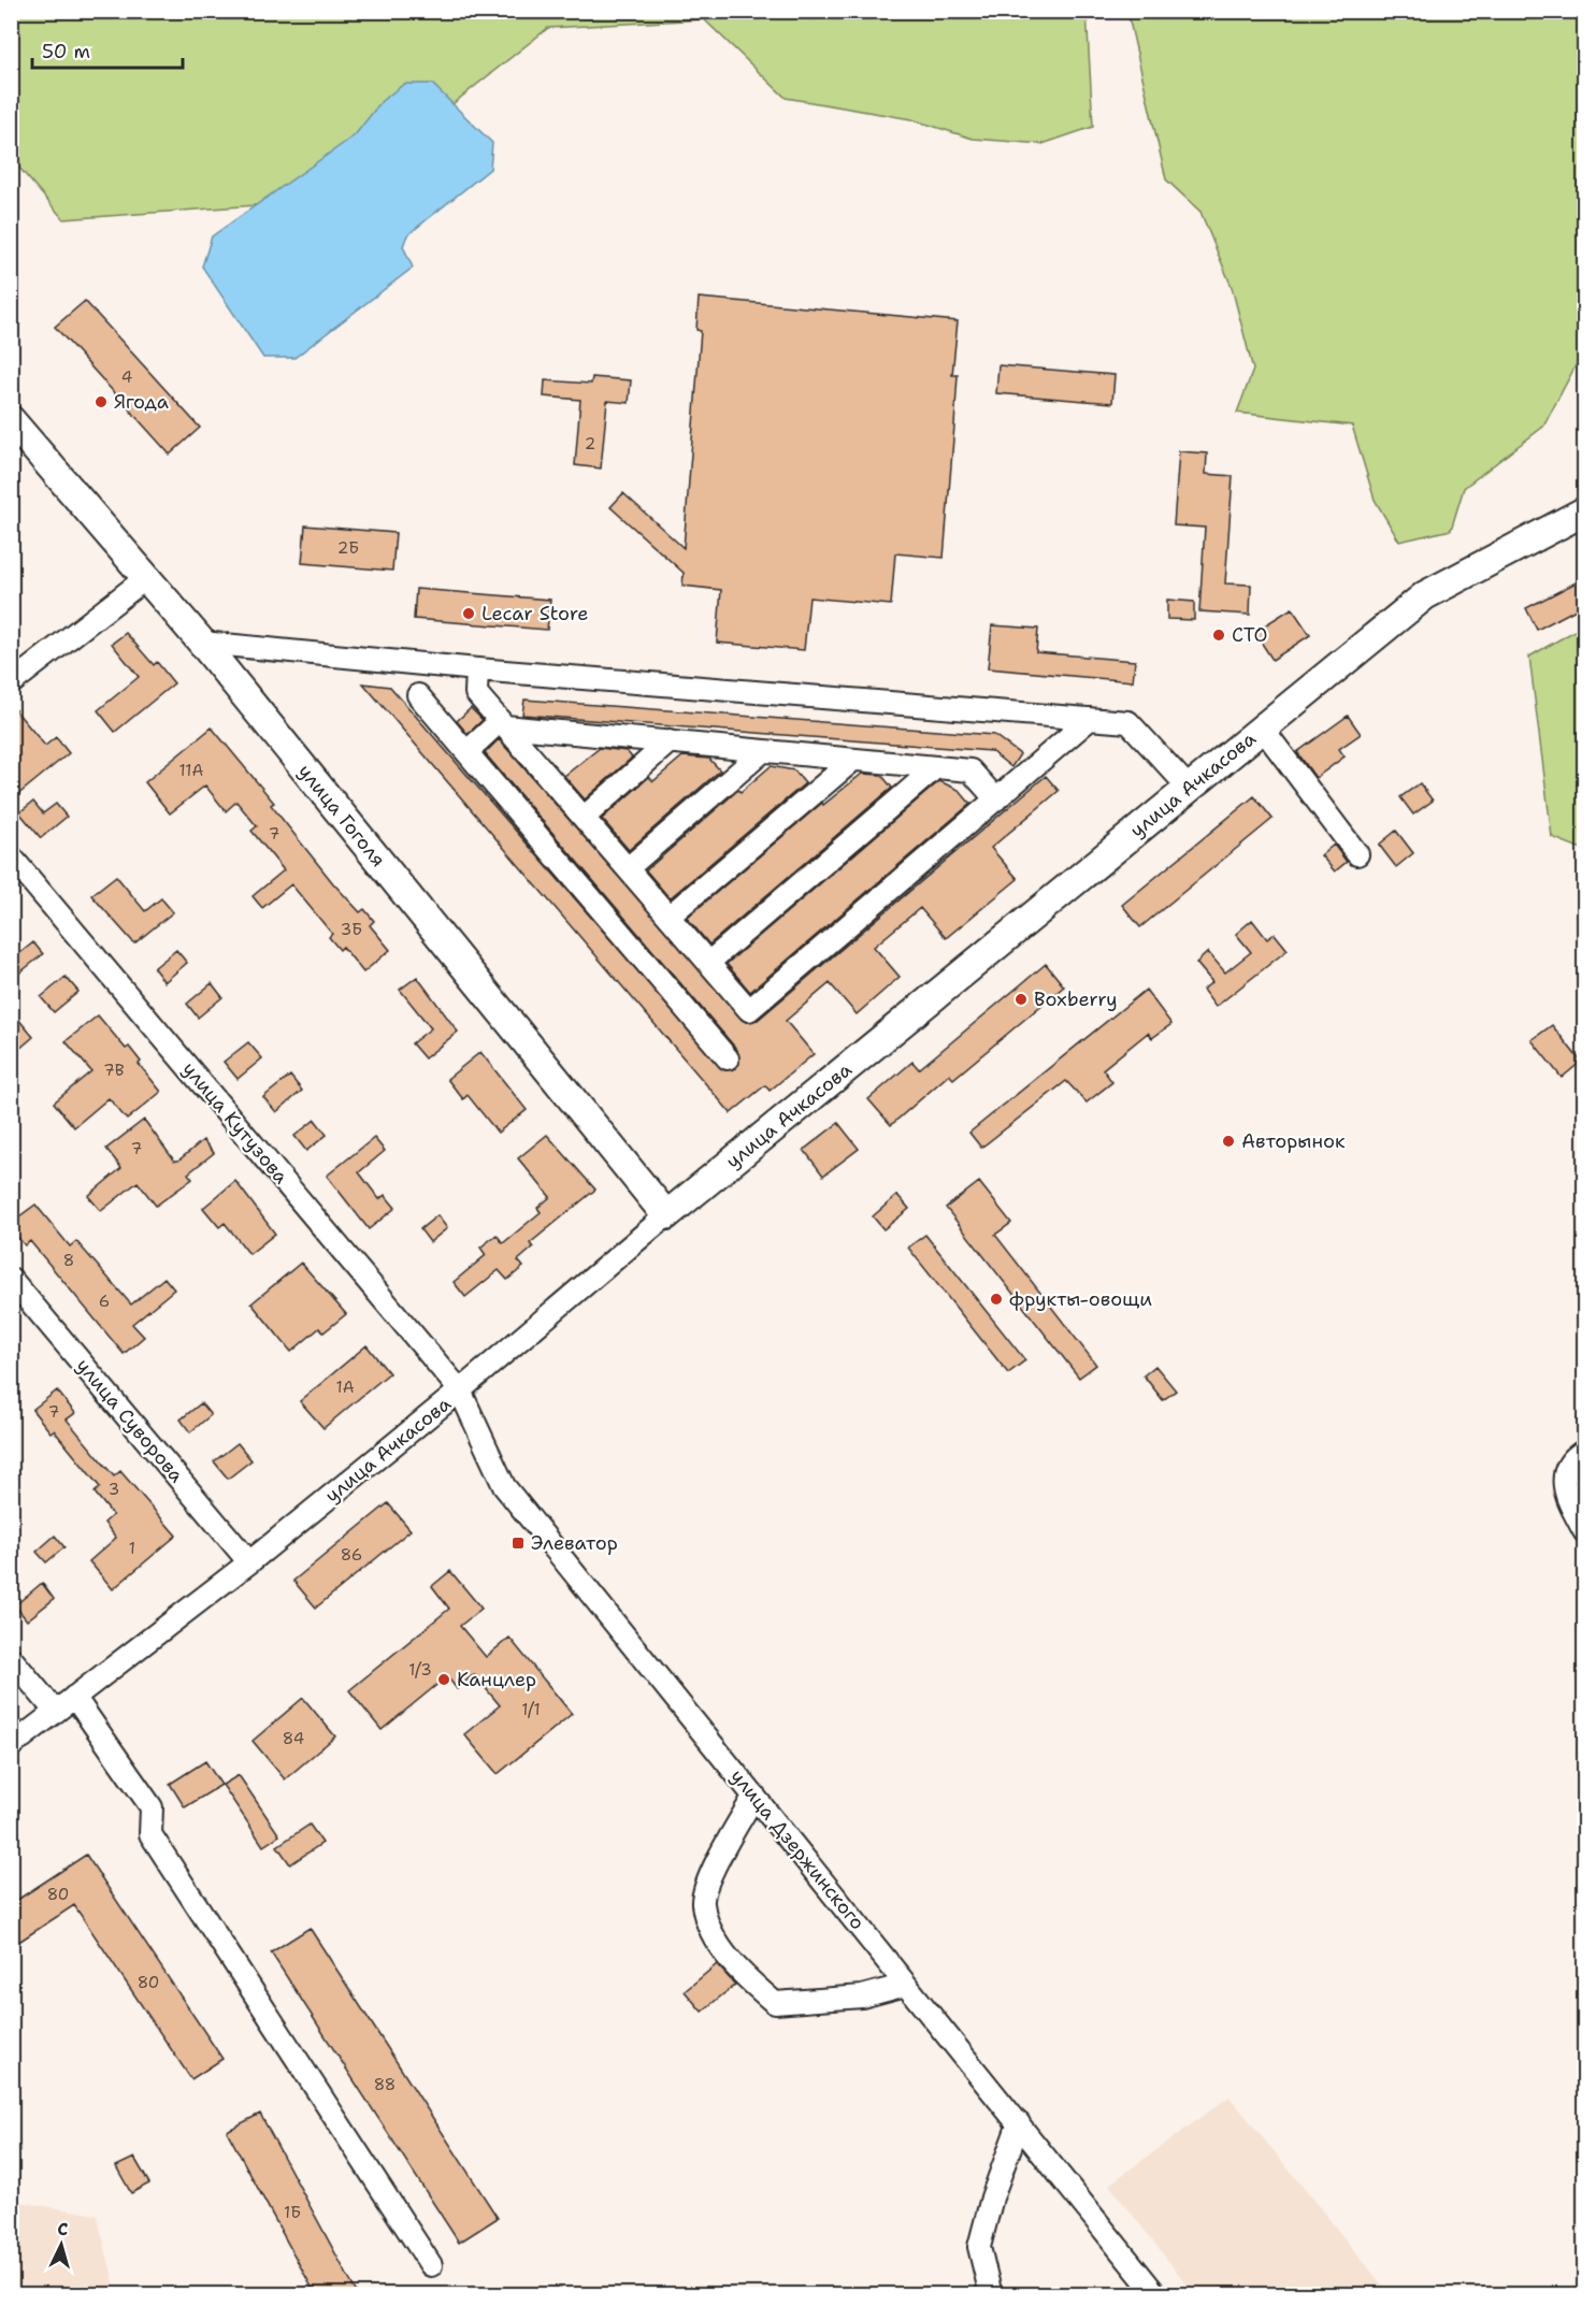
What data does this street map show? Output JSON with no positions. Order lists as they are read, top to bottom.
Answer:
{
  "streets": {
    "main road": ["улица Ачкасова", "улица Гоголя"],
    "street": ["улица Кутузова", "улица Суворова", "улица Дзержинского"]
  },
  "crossings": [
    ["улица Ачкасова", "улица Гоголя"],
    ["улица Ачкасова", "улица Кутузова"],
    ["улица Ачкасова", "улица Суворова"],
    ["улица Ачкасова", "улица Дзержинского"],
    ["улица Кутузова", "улица Дзержинского"]
  ],
  "places": {
    "other": [
      "Ягода",
      "Lecar Store",
      "СТО",
      "Boxberry",
      "Авторынок",
      "фрукты-овощи",
      "Канцлер"
    ],
    "transit": ["Элеватор"]
  },
  "house_numbers": [
    "4",
    "2",
    "2Б",
    "11А",
    "7",
    "3Б",
    "7В",
    "7",
    "8",
    "6",
    "1А",
    "7",
    "3",
    "1",
    "86",
    "1/3",
    "1/1",
    "84",
    "80",
    "80",
    "88",
    "1Б"
  ],
  "scale_bar": "50 m",
  "north": "top"
}
